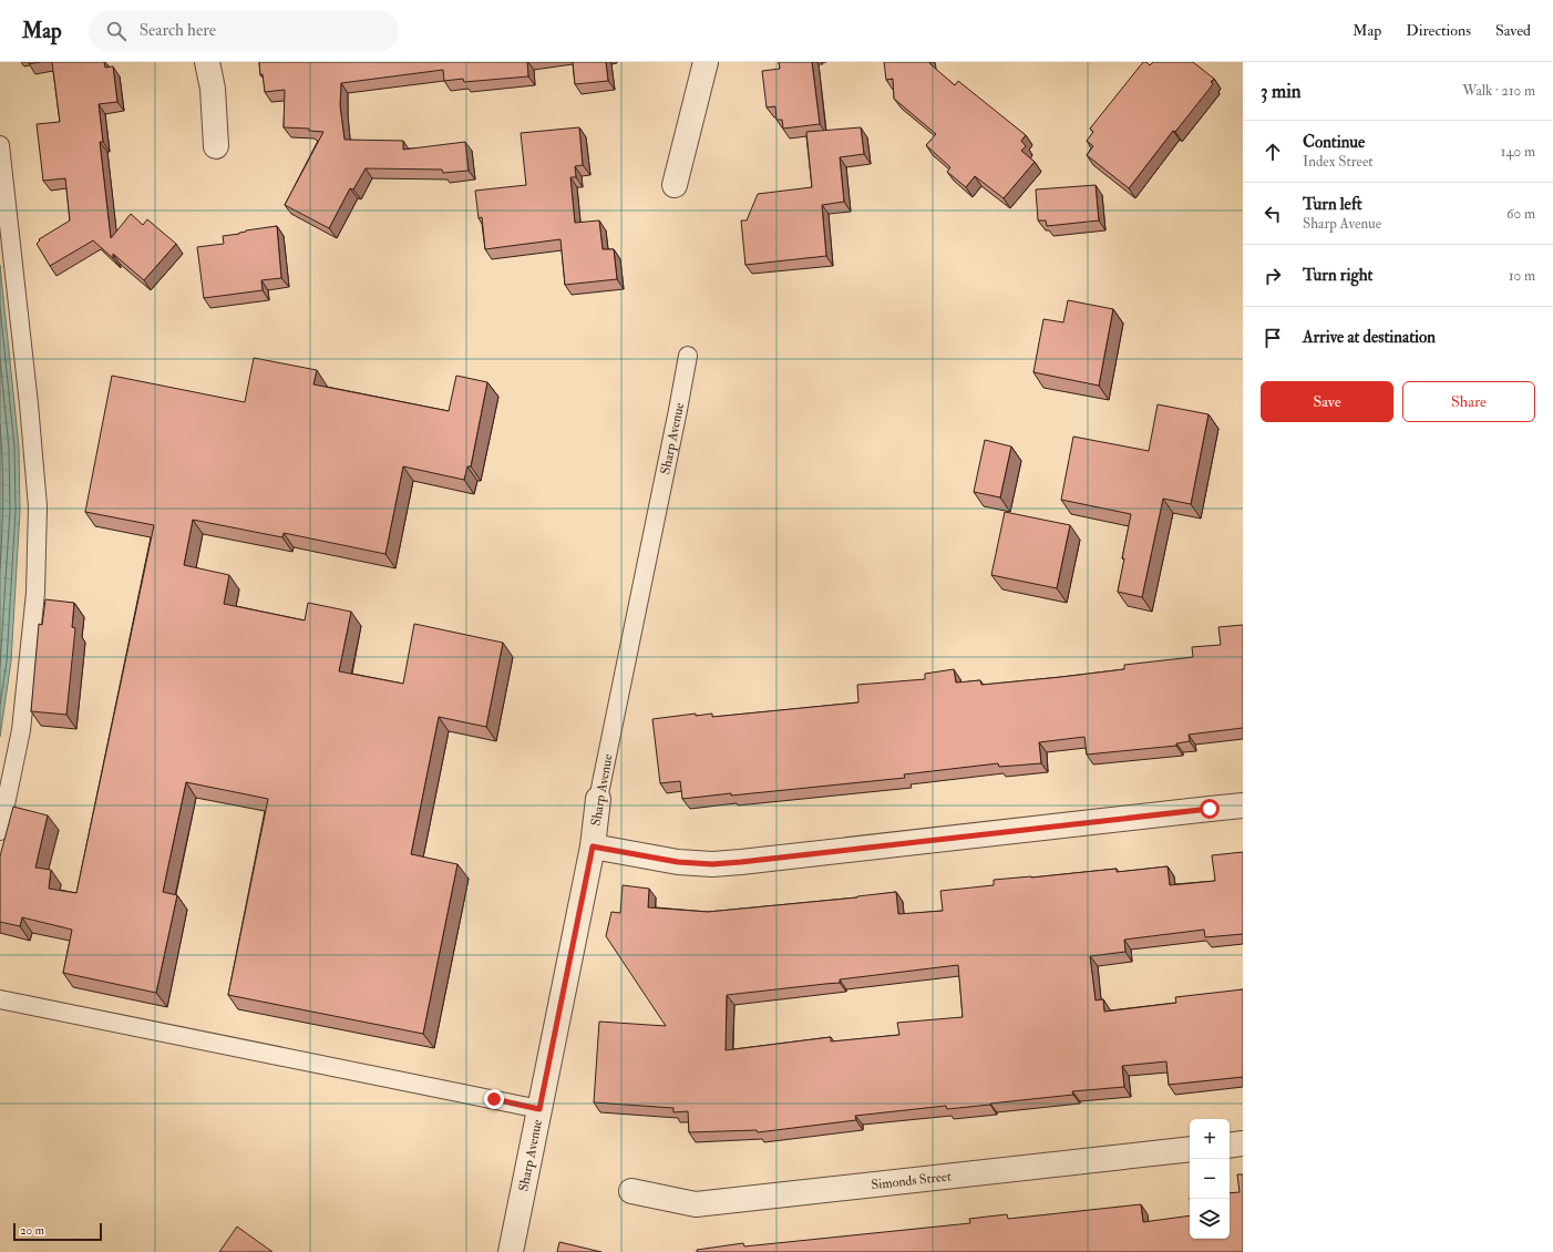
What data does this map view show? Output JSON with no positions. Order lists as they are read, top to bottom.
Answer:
{
  "streets": {
    "street": ["Sharp Avenue", "Simonds Street"]
  },
  "scale_bar": "20 m",
  "page": {
    "header": "Map",
    "search": "Search here",
    "nav": ["Map", "Directions", "Saved"],
    "heading": ["3 min", "Walk · 210 m"],
    "list": [
      ["Continue", "Index Street", "140 m"],
      ["Turn left", "Sharp Avenue", "60 m"],
      ["Turn right", "10 m"],
      "Arrive at destination"
    ],
    "buttons": ["Save", "Share"],
    "map_buttons": ["+", "−"],
    "scale": "20 m"
  }
}
